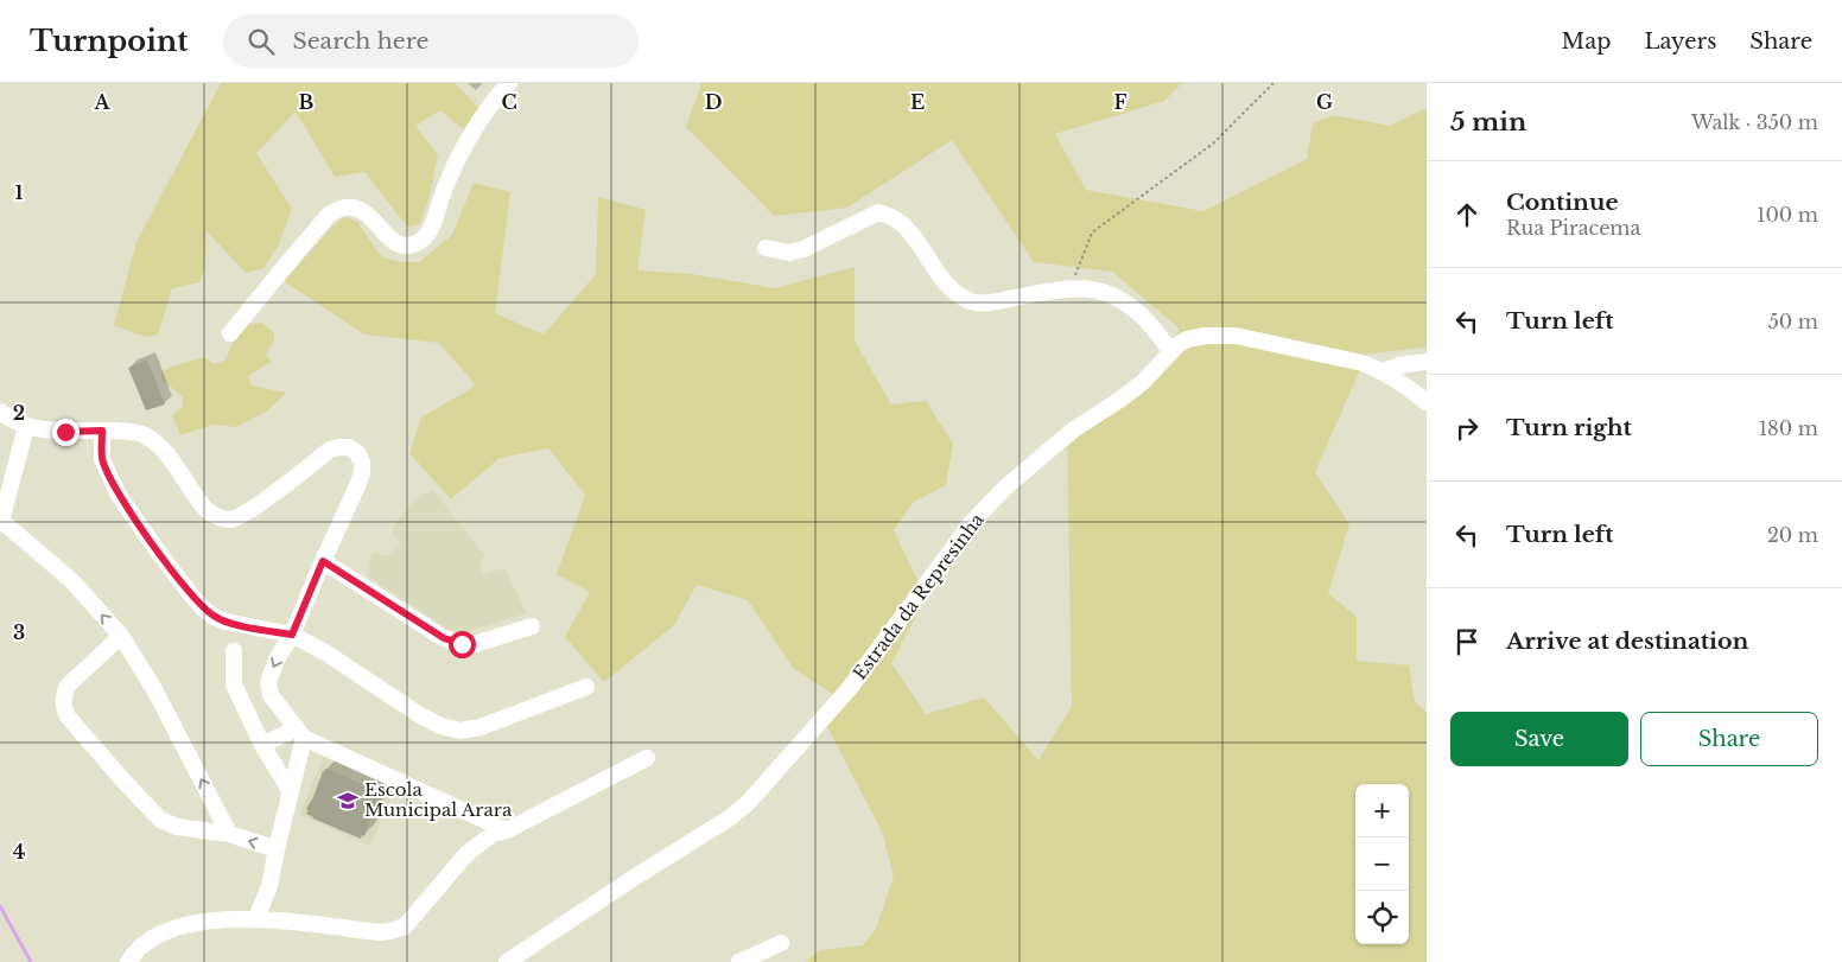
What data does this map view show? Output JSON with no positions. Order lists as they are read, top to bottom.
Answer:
{
  "streets": {
    "street": ["Estrada da Represinha"]
  },
  "places": {
    "school or university": ["Escola Municipal Arara"]
  },
  "page": {
    "header": "Turnpoint",
    "search": "Search here",
    "nav": ["Map", "Layers", "Share"],
    "heading": ["5 min", "Walk · 350 m"],
    "list": [
      ["Continue", "Rua Piracema", "100 m"],
      ["Turn left", "50 m"],
      ["Turn right", "180 m"],
      ["Turn left", "20 m"],
      "Arrive at destination"
    ],
    "buttons": ["Save", "Share"],
    "map_buttons": ["+", "−"]
  },
  "grid": {
    "columns": [
      "A",
      "B",
      "C",
      "D",
      "E",
      "F",
      "G"
    ],
    "rows": [
      "1",
      "2",
      "3",
      "4"
    ]
  }
}
